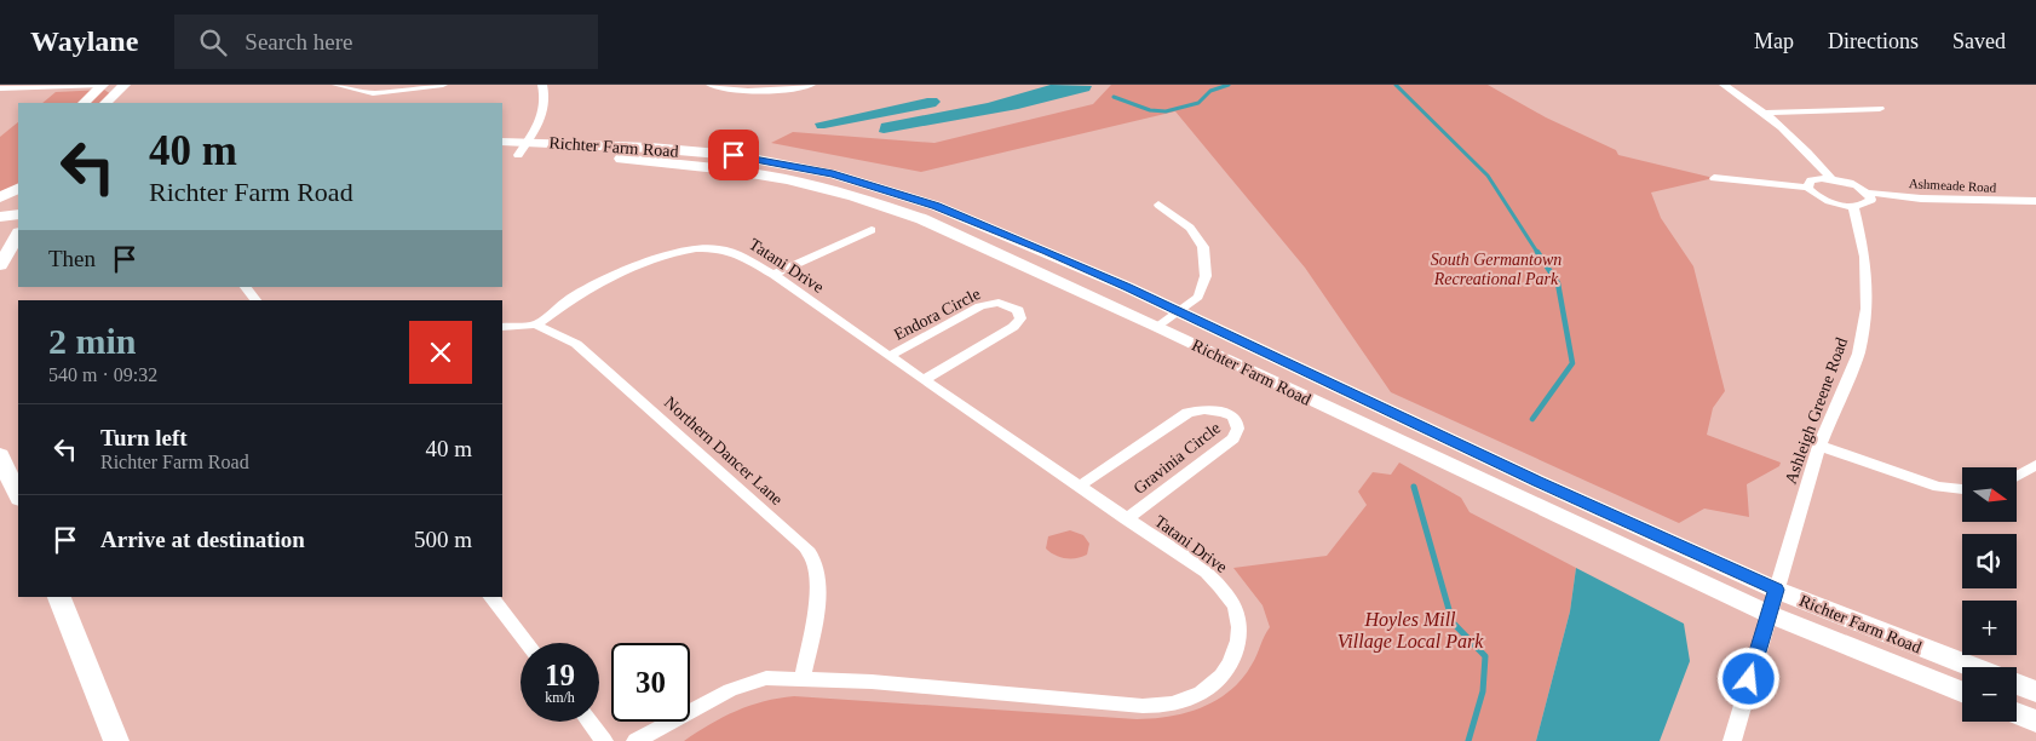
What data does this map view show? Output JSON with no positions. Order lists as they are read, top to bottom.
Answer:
{
  "streets": {
    "main road": ["Richter Farm Road"],
    "street": [
      "Ashmeade Road",
      "Tatani Drive",
      "Endora Circle",
      "Ashleigh Greene Road",
      "Northern Dancer Lane",
      "Gravinia Circle"
    ]
  },
  "crossings": [
    ["Richter Farm Road", "Ashleigh Greene Road"],
    ["Tatani Drive", "Endora Circle"],
    ["Tatani Drive", "Northern Dancer Lane"],
    ["Tatani Drive", "Gravinia Circle"]
  ],
  "parks": ["South Germantown Recreational Park", "Hoyles Mill Village Local Park"],
  "north": "right",
  "page": {
    "header": "Waylane",
    "search": "Search here",
    "nav": ["Map", "Directions", "Saved"],
    "turn": ["40 m", "Richter Farm Road"],
    "then": "Then",
    "heading": ["2 min", "540 m · 09:32"],
    "list": [
      {
        "name": "Turn left",
        "note": "Richter Farm Road",
        "value": "40 m"
      },
      {
        "name": "Arrive at destination",
        "value": "500 m"
      }
    ],
    "map_buttons": ["+", "−"],
    "speed": "19 km/h",
    "limit": "30"
  }
}
